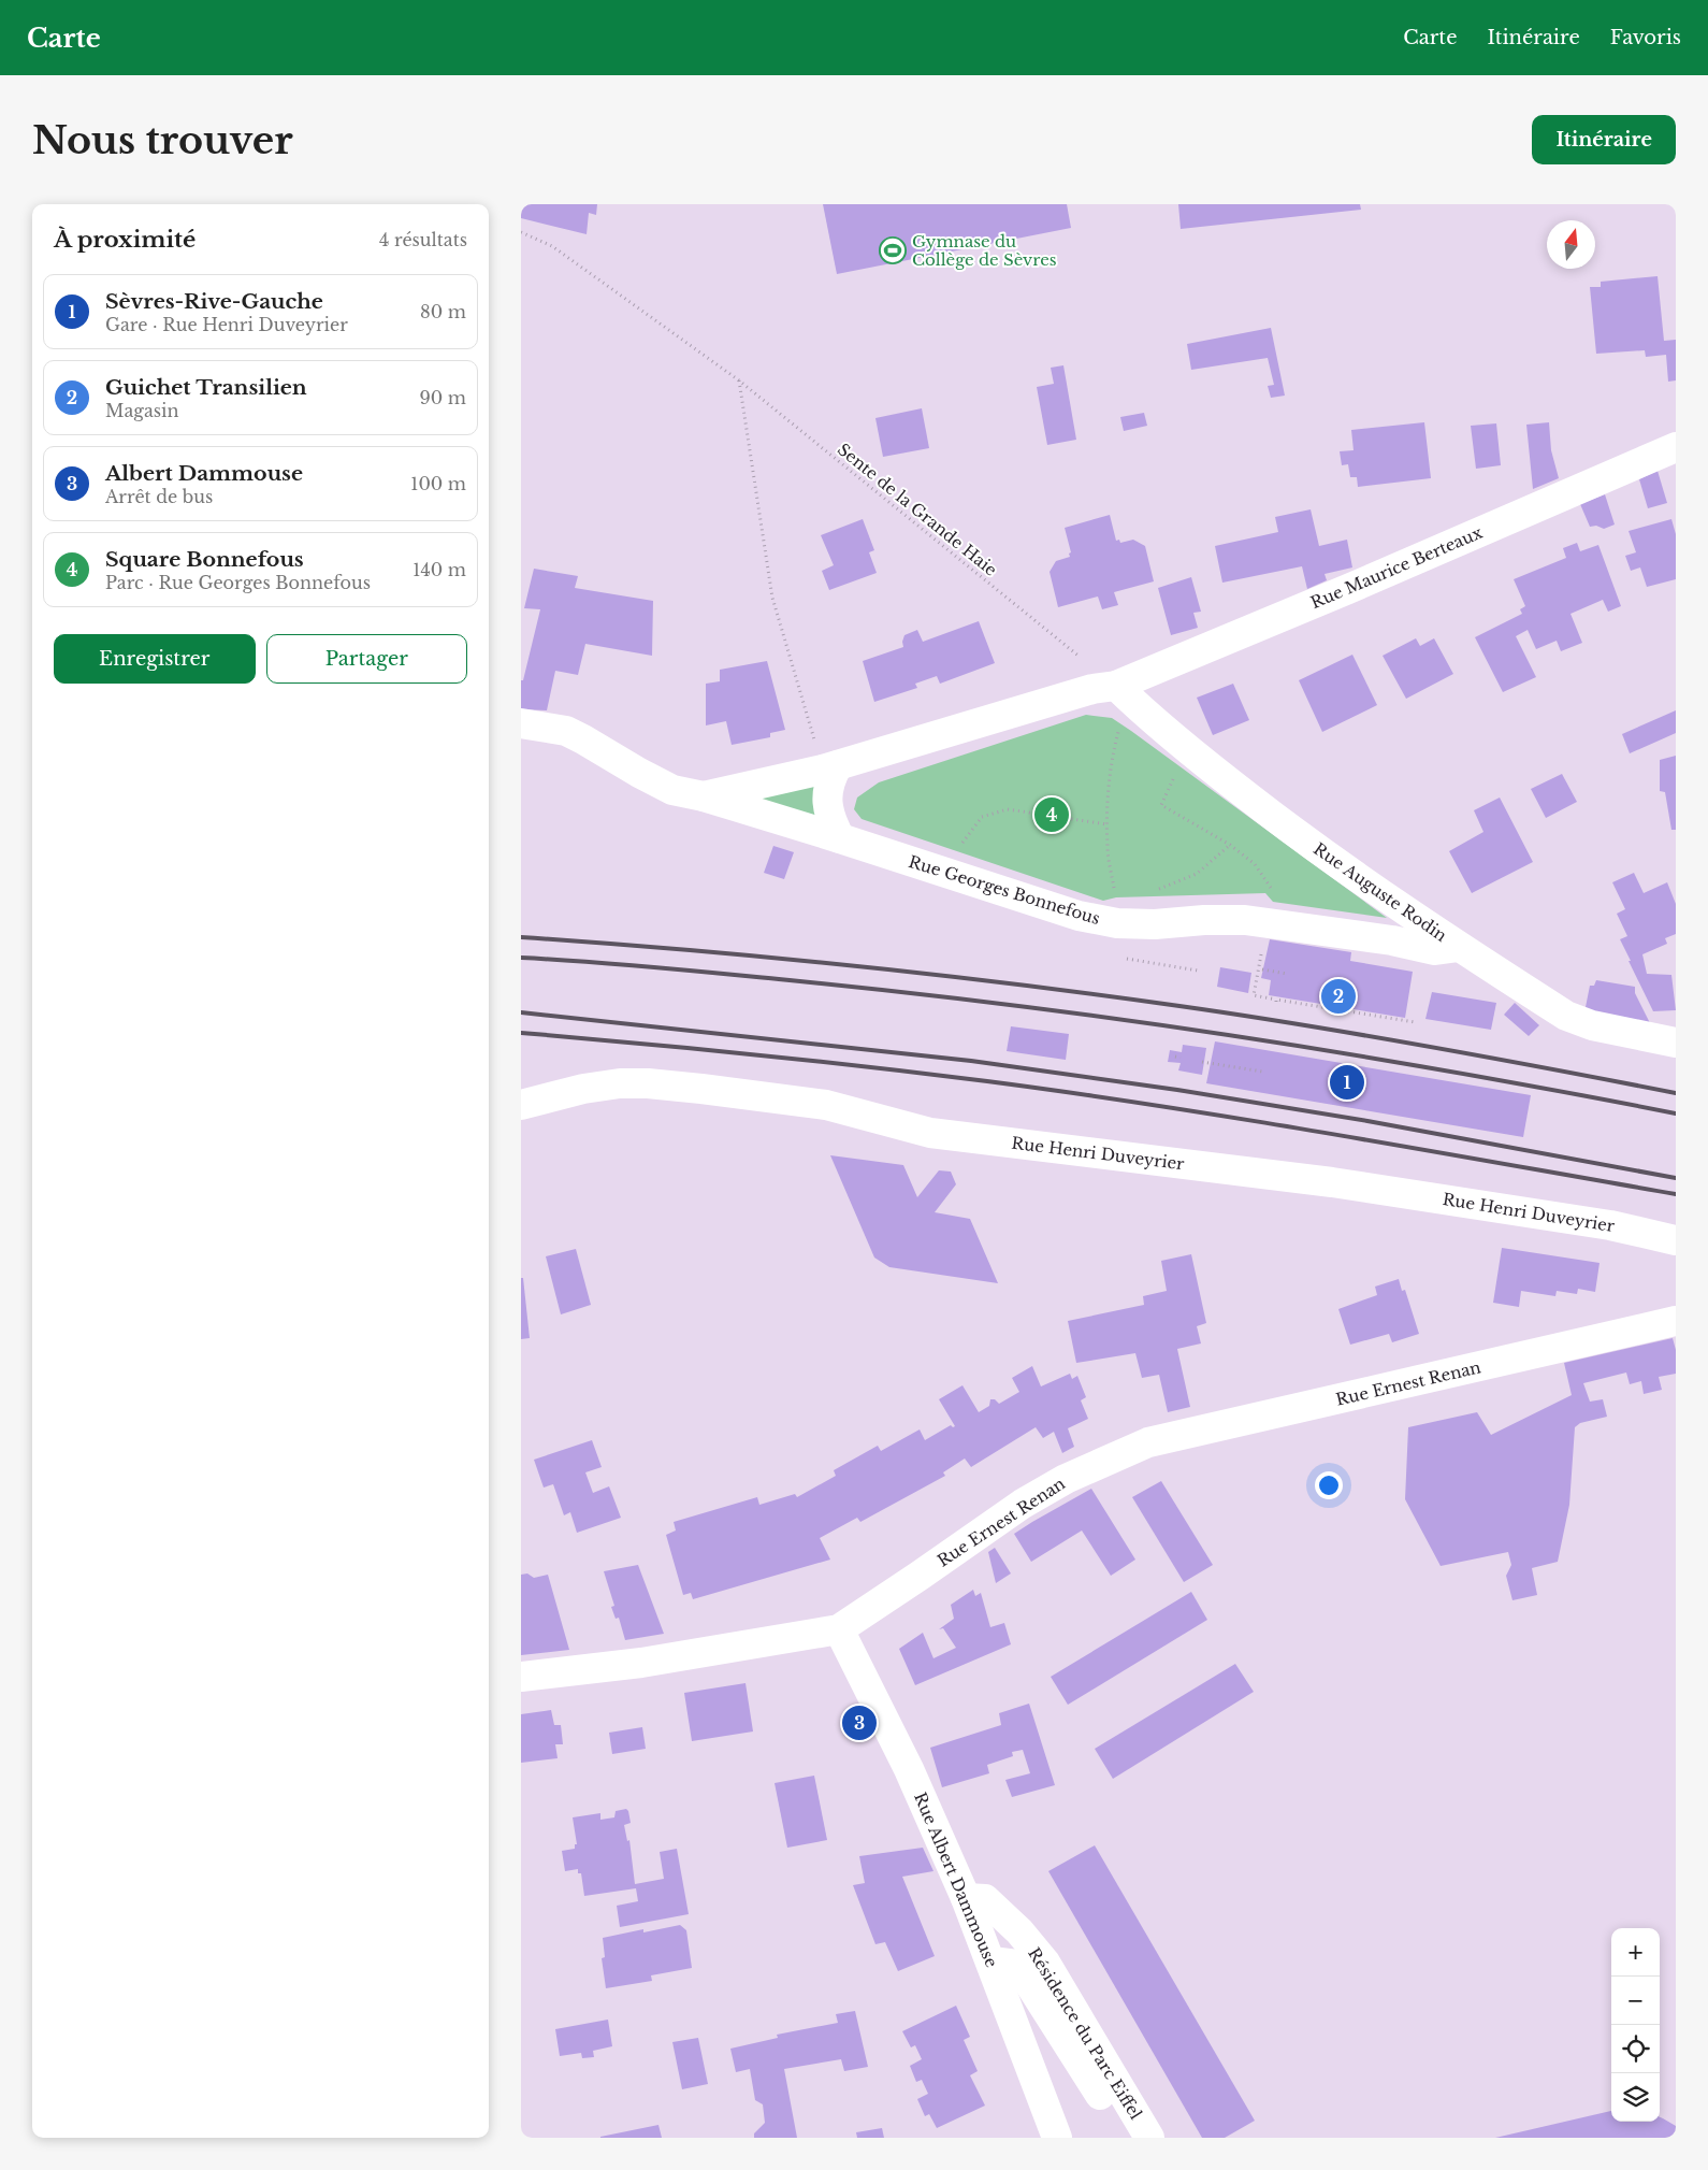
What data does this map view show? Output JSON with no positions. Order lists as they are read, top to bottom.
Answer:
{
  "streets": {
    "street": [
      "Rue Maurice Berteaux",
      "Rue Georges Bonnefous",
      "Rue Auguste Rodin",
      "Rue Henri Duveyrier",
      "Rue Ernest Renan",
      "Rue Albert Dammouse",
      "Résidence du Parc Eiffel"
    ],
    "path": ["Sente de la Grande Haie"]
  },
  "crossings": [
    ["Rue Maurice Berteaux", "Rue Georges Bonnefous"],
    ["Rue Maurice Berteaux", "Rue Auguste Rodin"],
    ["Rue Georges Bonnefous", "Rue Auguste Rodin"],
    ["Rue Ernest Renan", "Rue Albert Dammouse"],
    ["Rue Albert Dammouse", "Résidence du Parc Eiffel"]
  ],
  "places": {
    "sports": ["Gymnase du Collège de Sèvres"]
  },
  "north": "top",
  "page": {
    "header": "Carte",
    "nav": ["Carte", "Itinéraire", "Favoris"],
    "buttons": [
      "Itinéraire",
      ["Enregistrer", "Partager"]
    ],
    "title": "Nous trouver",
    "heading": ["À proximité", "4 résultats"],
    "list": [
      {
        "mark": "1",
        "name": "Sèvres-Rive-Gauche",
        "note": "Gare · Rue Henri Duveyrier",
        "value": "80 m"
      },
      {
        "mark": "2",
        "name": "Guichet Transilien",
        "note": "Magasin",
        "value": "90 m"
      },
      {
        "mark": "3",
        "name": "Albert Dammouse",
        "note": "Arrêt de bus",
        "value": "100 m"
      },
      {
        "mark": "4",
        "name": "Square Bonnefous",
        "note": "Parc · Rue Georges Bonnefous",
        "value": "140 m"
      }
    ],
    "pins": [
      "4",
      "2",
      "1",
      "3"
    ],
    "map_buttons": ["+", "−"]
  }
}
